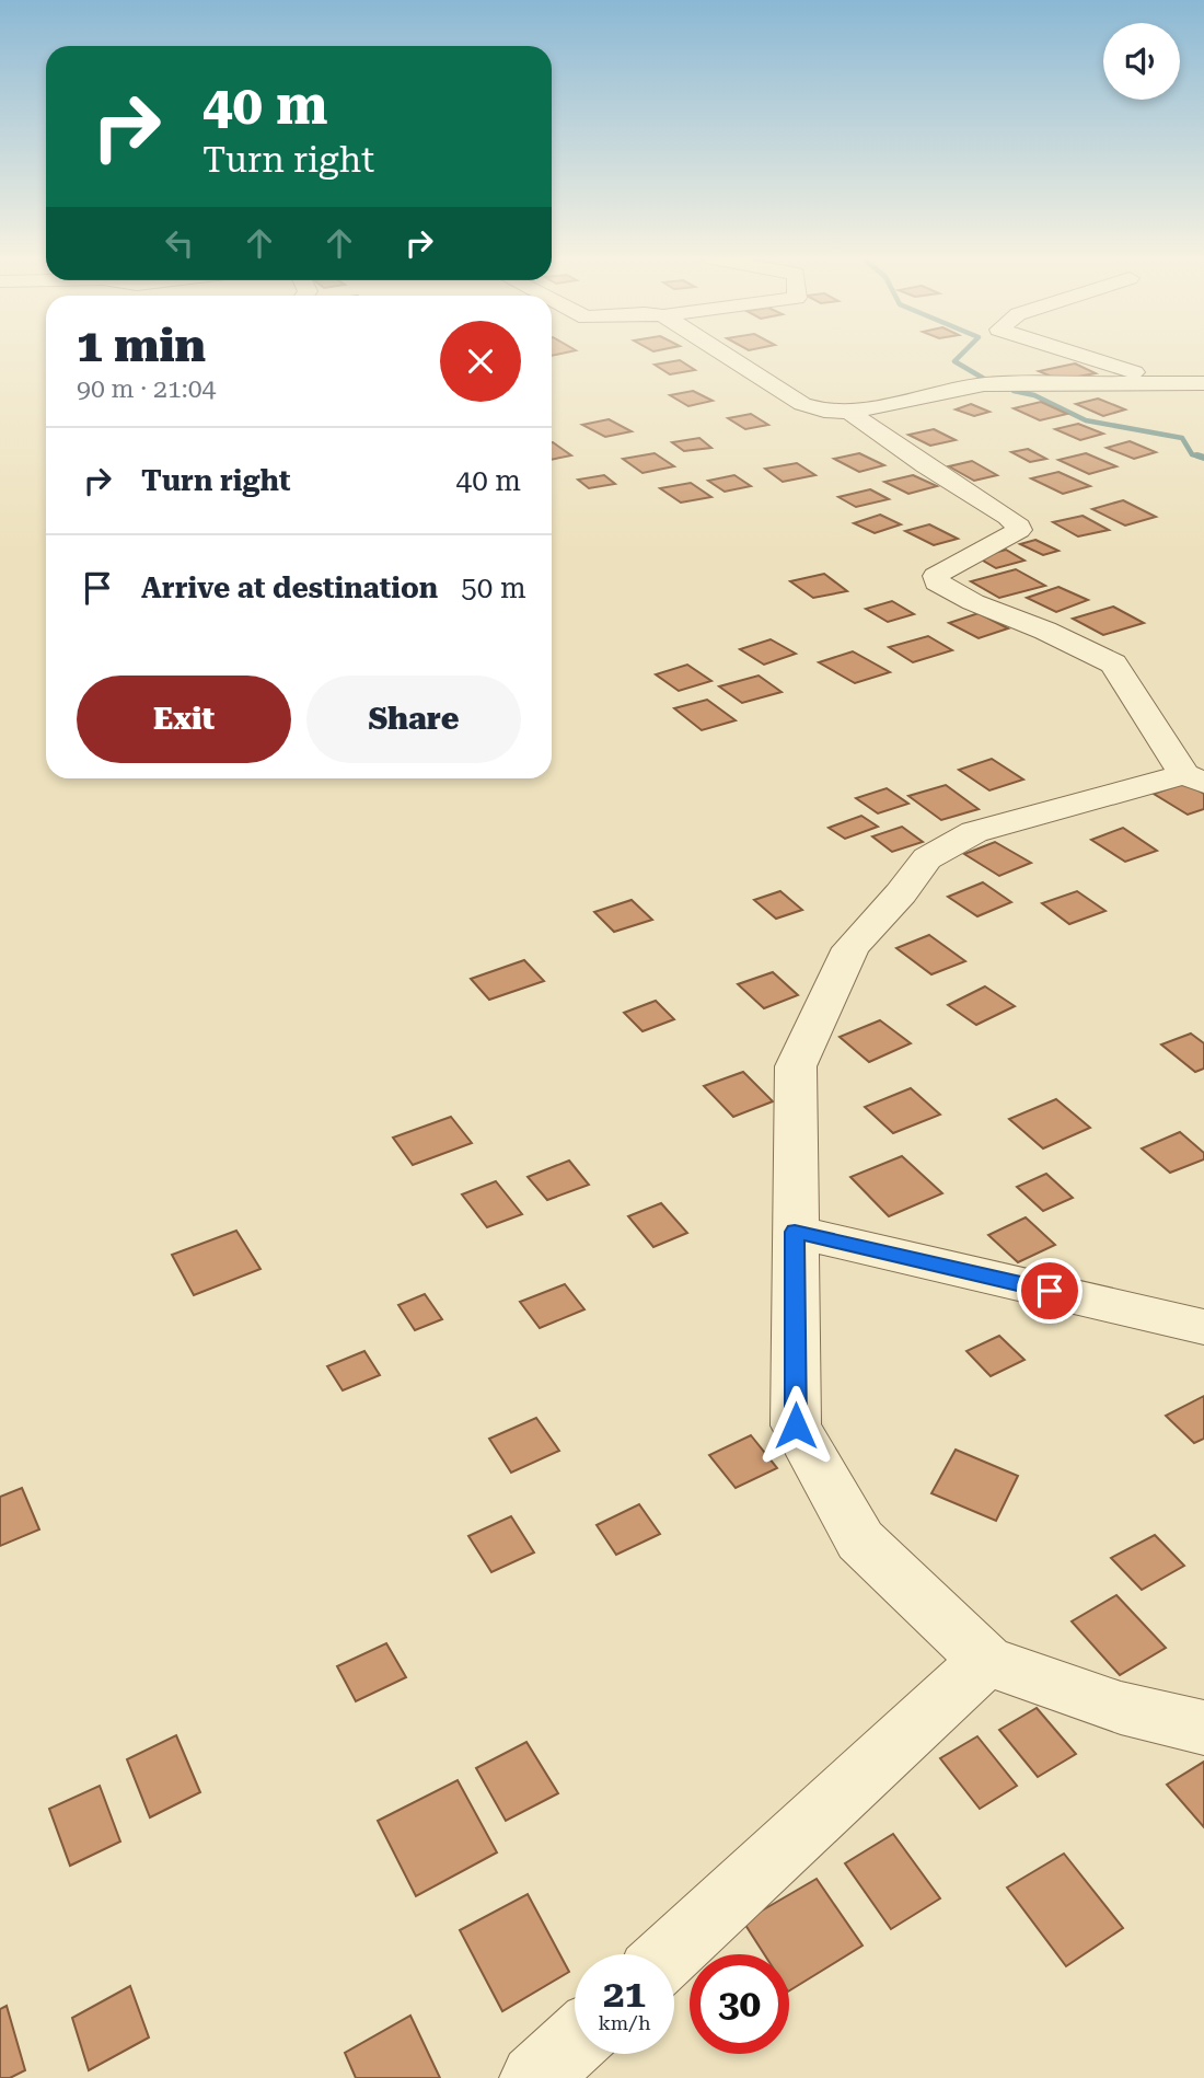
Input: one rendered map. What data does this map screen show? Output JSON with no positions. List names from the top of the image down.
{
  "page": {
    "turn": ["40 m", "Turn right"],
    "heading": ["1 min", "90 m · 21:04"],
    "list": [
      {
        "name": "Turn right",
        "value": "40 m"
      },
      {
        "name": "Arrive at destination",
        "value": "50 m"
      }
    ],
    "buttons": ["Exit", "Share"],
    "speed": "21 km/h",
    "limit": "30"
  }
}
